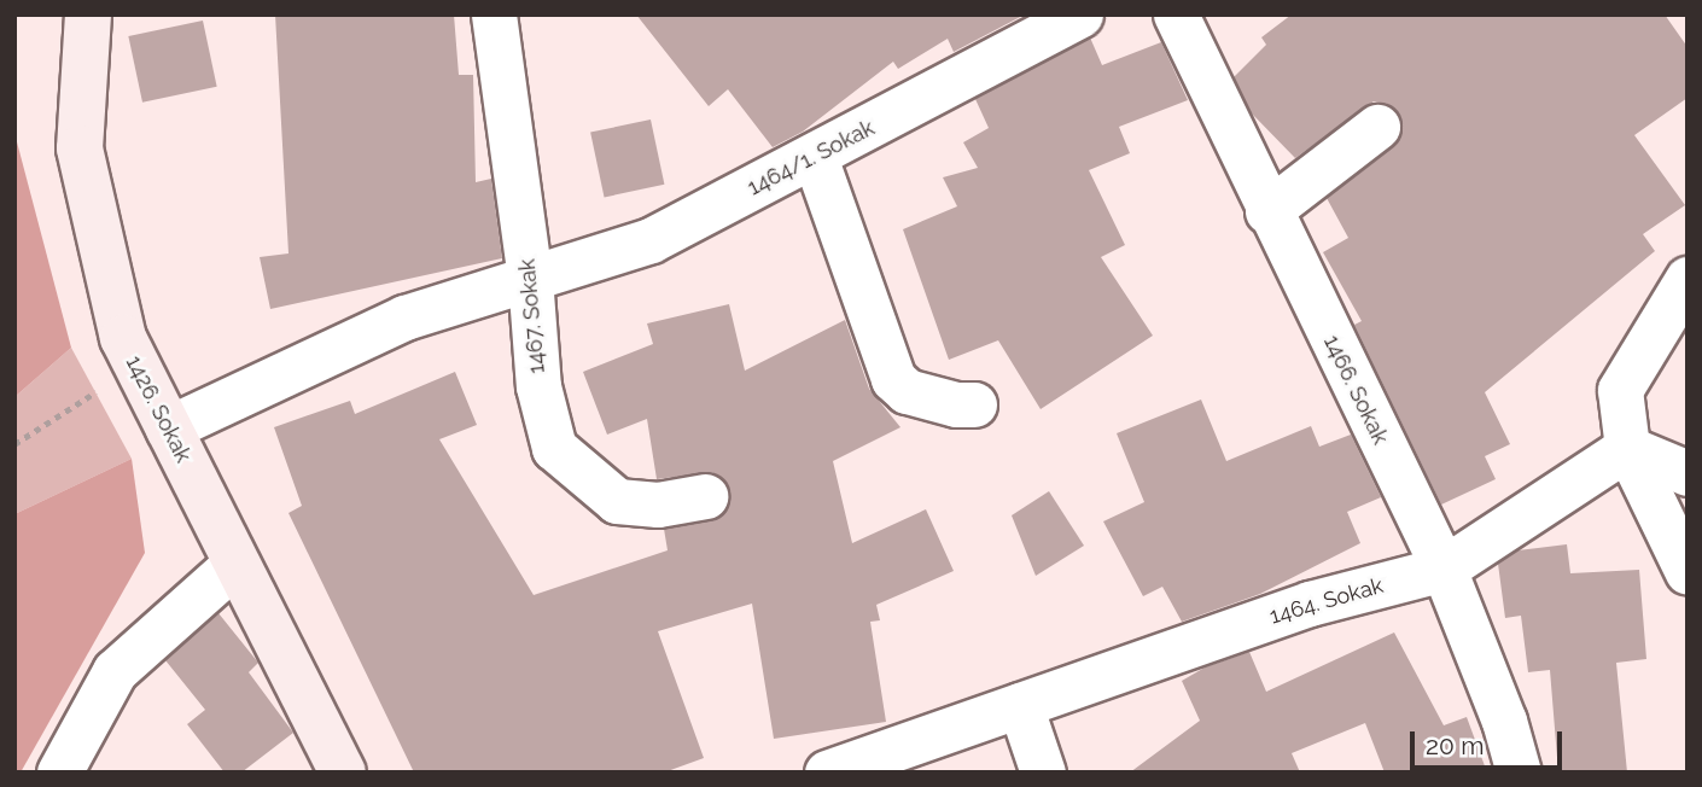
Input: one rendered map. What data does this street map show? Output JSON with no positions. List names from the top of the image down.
{
  "streets": {
    "main road": ["1426. Sokak"],
    "street": [
      "1464/1. Sokak",
      "1467. Sokak",
      "1466. Sokak",
      "1464. Sokak"
    ]
  },
  "crossings": [
    ["1464/1. Sokak", "1467. Sokak"],
    ["1464/1. Sokak", "1426. Sokak"],
    ["1466. Sokak", "1464. Sokak"]
  ],
  "scale_bar": "20 m"
}
